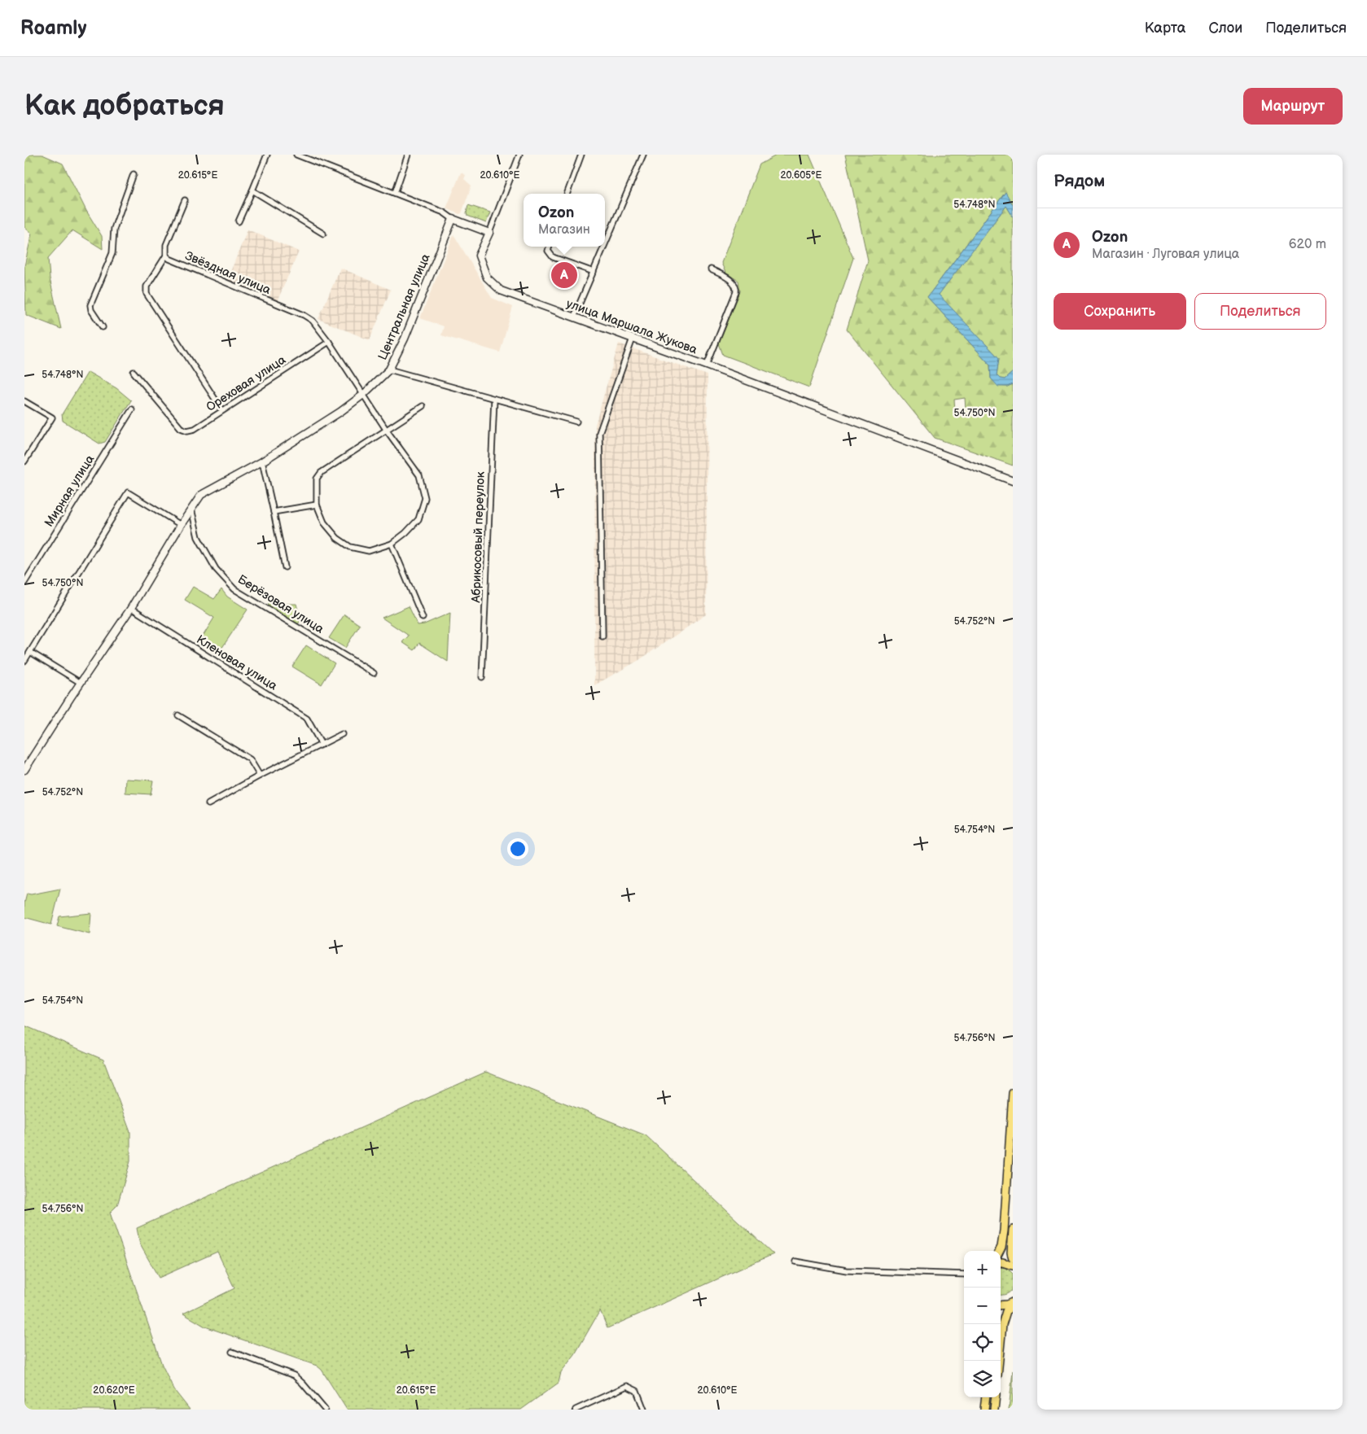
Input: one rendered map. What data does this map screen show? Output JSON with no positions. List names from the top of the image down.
{
  "streets": {
    "street": [
      "Звёздная улица",
      "Центральная улица",
      "улица Маршала Жукова",
      "Ореховая улица",
      "Мирная улица",
      "Абрикосовый переулок",
      "Берёзовая улица",
      "Кленовая улица"
    ]
  },
  "crossings": [
    ["Звёздная улица", "Ореховая улица"],
    ["Центральная улица", "Берёзовая улица"],
    ["Центральная улица", "Кленовая улица"]
  ],
  "page": {
    "header": "Roamly",
    "nav": ["Карта", "Слои", "Поделиться"],
    "buttons": [
      "Маршрут",
      ["Сохранить", "Поделиться"]
    ],
    "title": "Как добраться",
    "heading": "Рядом",
    "popup": ["Ozon", "Магазин"],
    "list": [
      {
        "mark": "A",
        "name": "Ozon",
        "note": "Магазин · Луговая улица",
        "value": "620 m"
      }
    ],
    "pins": "A",
    "map_buttons": ["+", "−"]
  },
  "coordinates": [
    "20.605°E",
    "20.615°E",
    "20.610°E",
    "54.748°N",
    "54.750°N",
    "54.752°N",
    "54.754°N",
    "54.756°N",
    "20.620°E"
  ]
}
